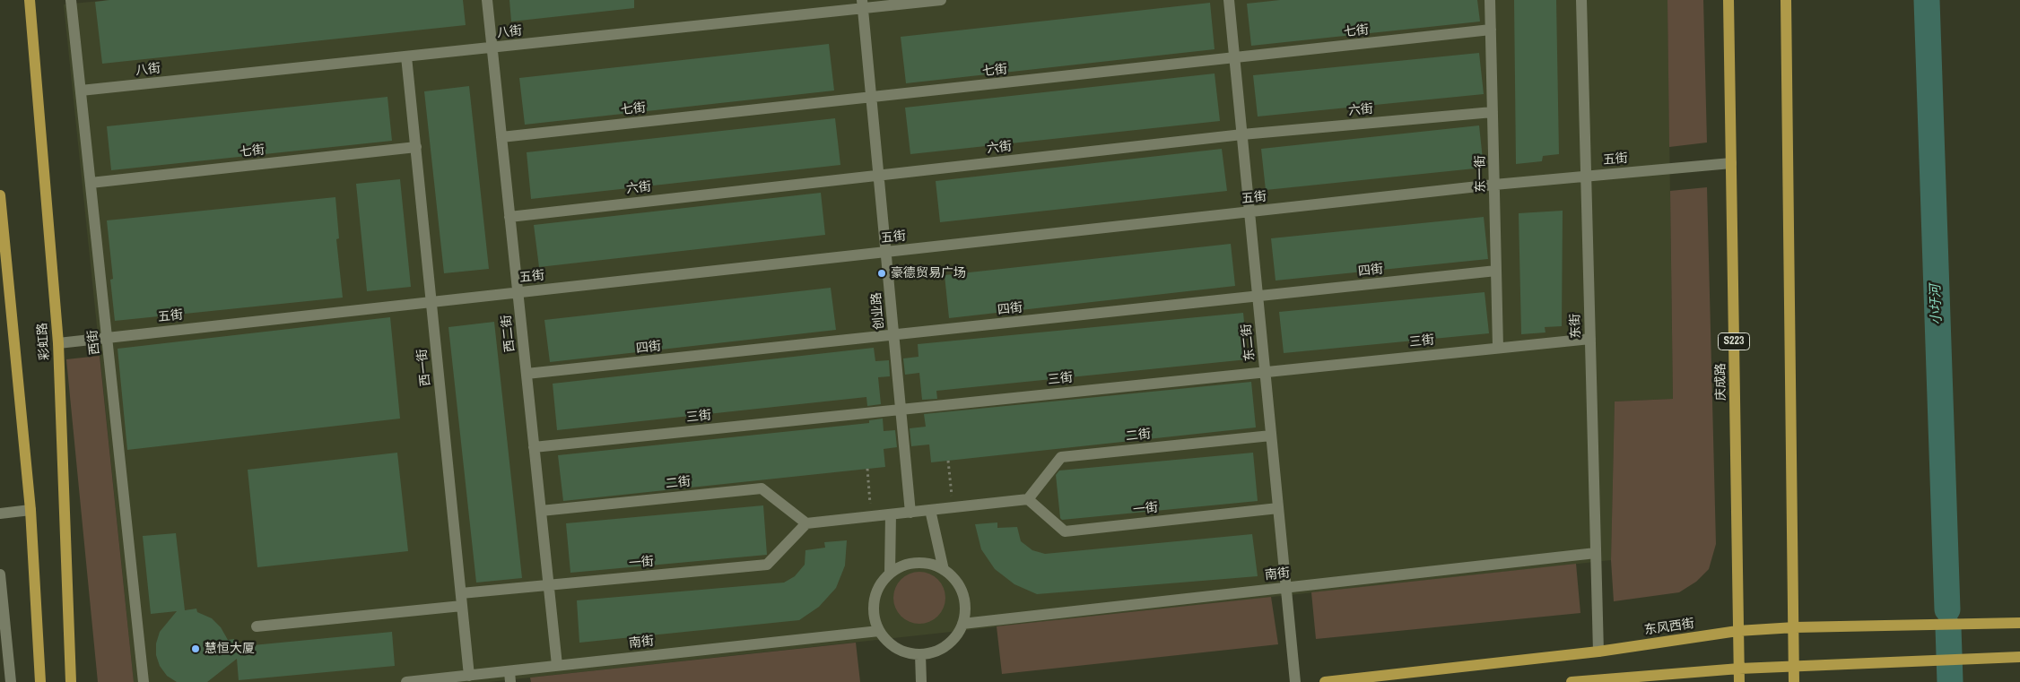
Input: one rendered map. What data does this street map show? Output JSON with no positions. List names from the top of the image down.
{
  "streets": {
    "main road": [
      "彩虹路",
      "S223",
      "庆成路",
      "东风西街"
    ],
    "street": [
      "七街",
      "八街",
      "六街",
      "五街",
      "东一街",
      "四街",
      "创业路",
      "东街",
      "西二街",
      "三街",
      "西街",
      "东二街",
      "西一街",
      "二街",
      "一街",
      "南街"
    ]
  },
  "crossings": [
    ["七街", "东一街"],
    ["七街", "创业路"],
    ["七街", "西二街"],
    ["七街", "西街"],
    ["七街", "东二街"],
    ["七街", "西一街"],
    ["八街", "创业路"],
    ["八街", "西二街"],
    ["八街", "西街"],
    ["八街", "西一街"],
    ["六街", "东一街"],
    ["六街", "创业路"],
    ["六街", "西二街"],
    ["六街", "东二街"],
    ["五街", "东一街"],
    ["五街", "创业路"],
    ["五街", "东街"],
    ["五街", "西二街"],
    ["五街", "彩虹路"],
    ["五街", "西街"],
    ["五街", "东二街"],
    ["五街", "西一街"],
    ["五街", "庆成路"],
    ["东一街", "四街"],
    ["东一街", "三街"],
    ["四街", "创业路"],
    ["四街", "西二街"],
    ["四街", "东二街"],
    ["创业路", "三街"],
    ["东街", "三街"],
    ["东街", "南街"],
    ["东街", "东风西街"],
    ["西二街", "三街"],
    ["西二街", "二街"],
    ["西二街", "一街"],
    ["西二街", "南街"],
    ["三街", "东二街"],
    ["东二街", "二街"],
    ["东二街", "一街"],
    ["东二街", "南街"],
    ["西一街", "一街"],
    ["西一街", "南街"],
    ["庆成路", "东风西街"],
    ["二街", "一街"]
  ],
  "water": ["小圩河"],
  "places": ["豪德贸易广场", "慧恒大厦"]
}
